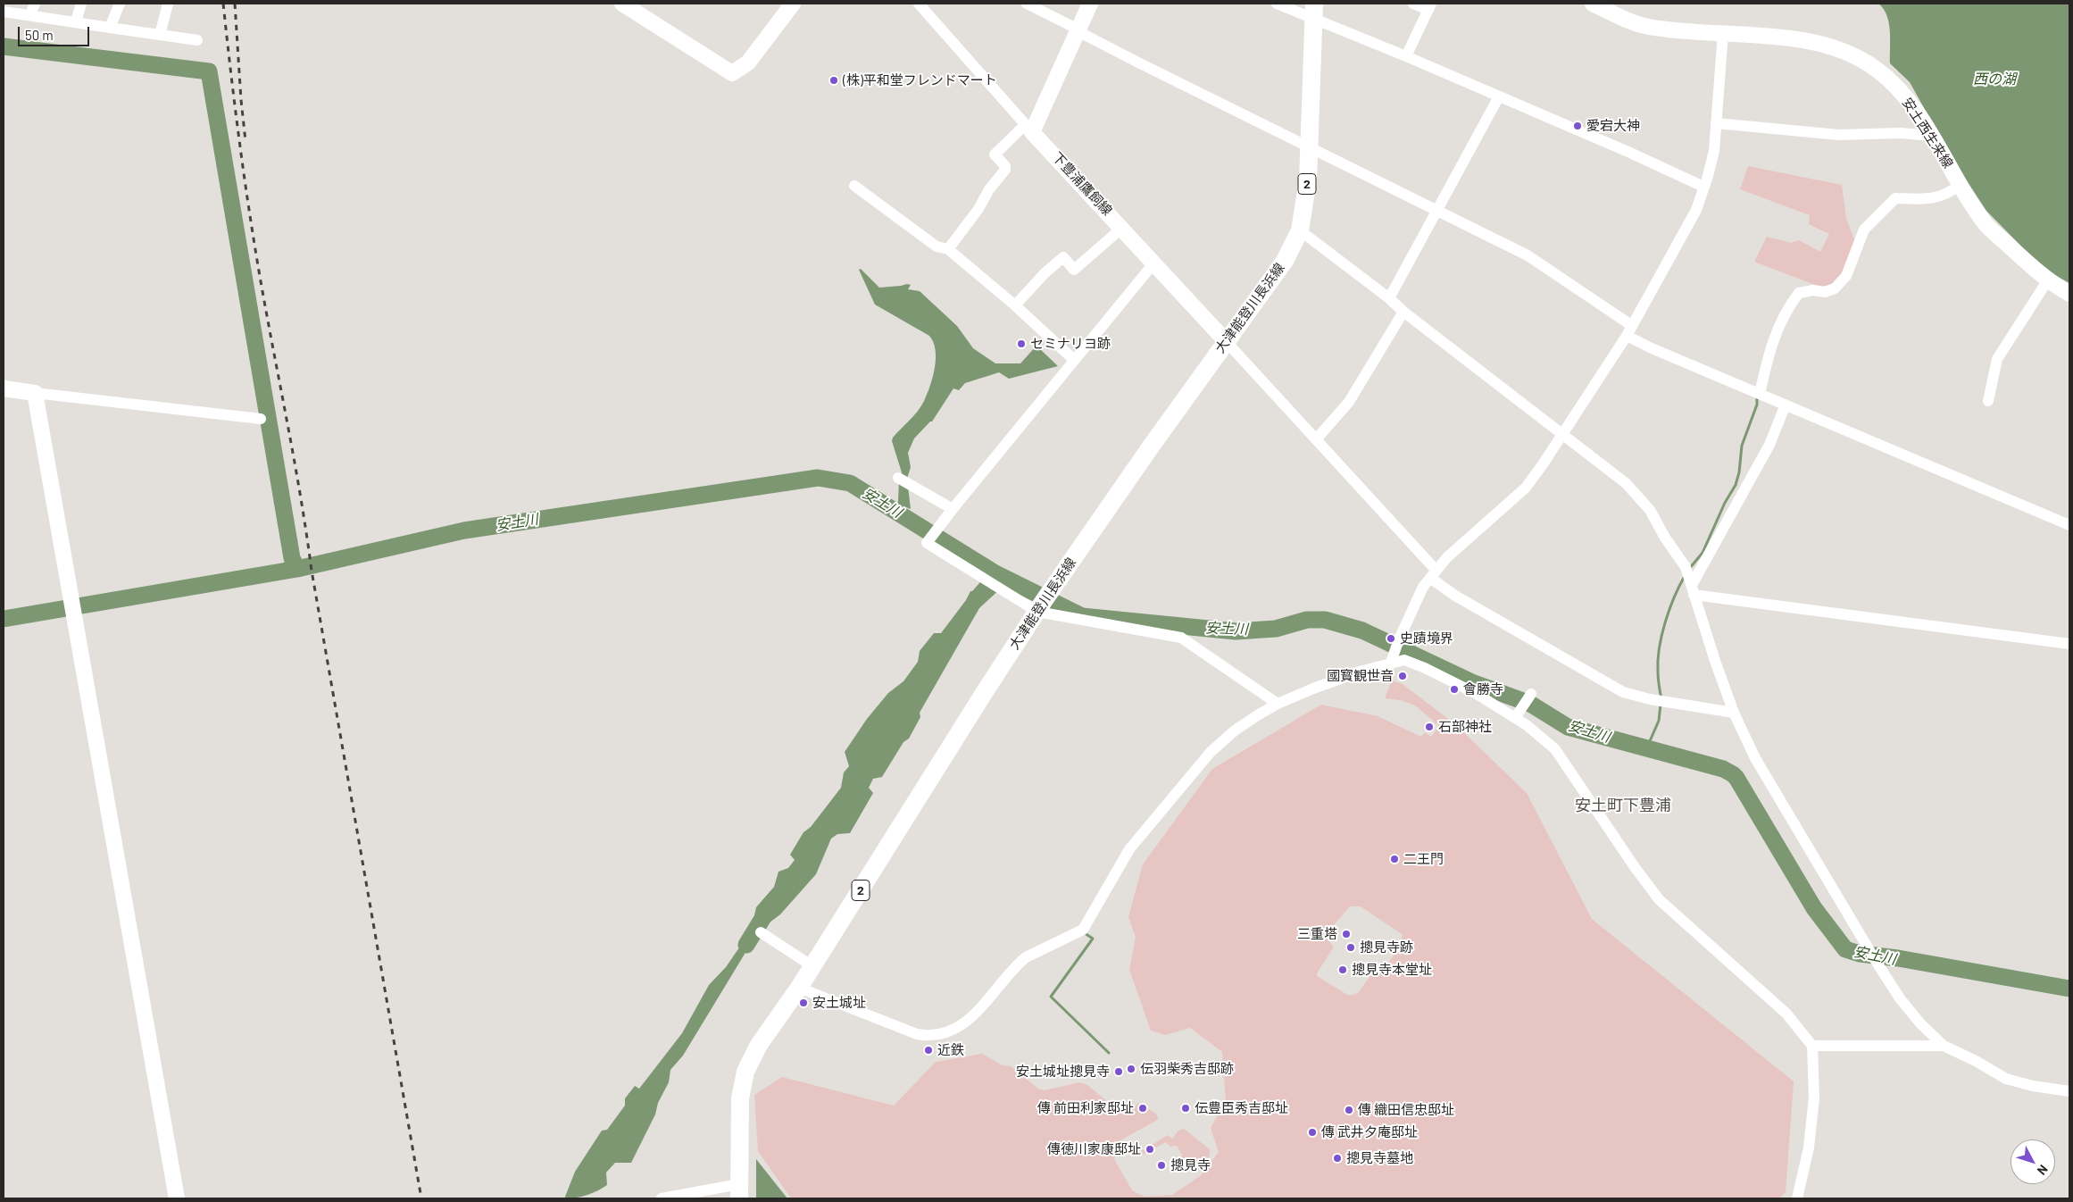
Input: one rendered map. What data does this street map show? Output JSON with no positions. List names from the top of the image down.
{
  "streets": {
    "main road": [
      "安土西生来線",
      "下豊浦鷹飼線",
      "2",
      "大津能登川長浜線"
    ]
  },
  "crossings": [
    ["下豊浦鷹飼線", "大津能登川長浜線"]
  ],
  "districts": ["安土町下豊浦"],
  "water": ["西の湖", "安土川"],
  "places": [
    "(株)平和堂フレンドマート",
    "愛宕大神",
    "セミナリヨ跡",
    "史蹟境界",
    "國寳観世音",
    "會勝寺",
    "石部神社",
    "二王門",
    "三重塔",
    "摠見寺跡",
    "摠見寺本堂址",
    "安土城址",
    "近鉄",
    "伝羽柴秀吉邸跡",
    "安土城址摠見寺",
    "傳 前田利家邸址",
    "伝豊臣秀吉邸址",
    "傳 織田信忠邸址",
    "傳 武井夕庵邸址",
    "傳徳川家康邸址",
    "摠見寺墓地",
    "摠見寺"
  ],
  "scale_bar": "50 m",
  "north": "bottom right"
}
